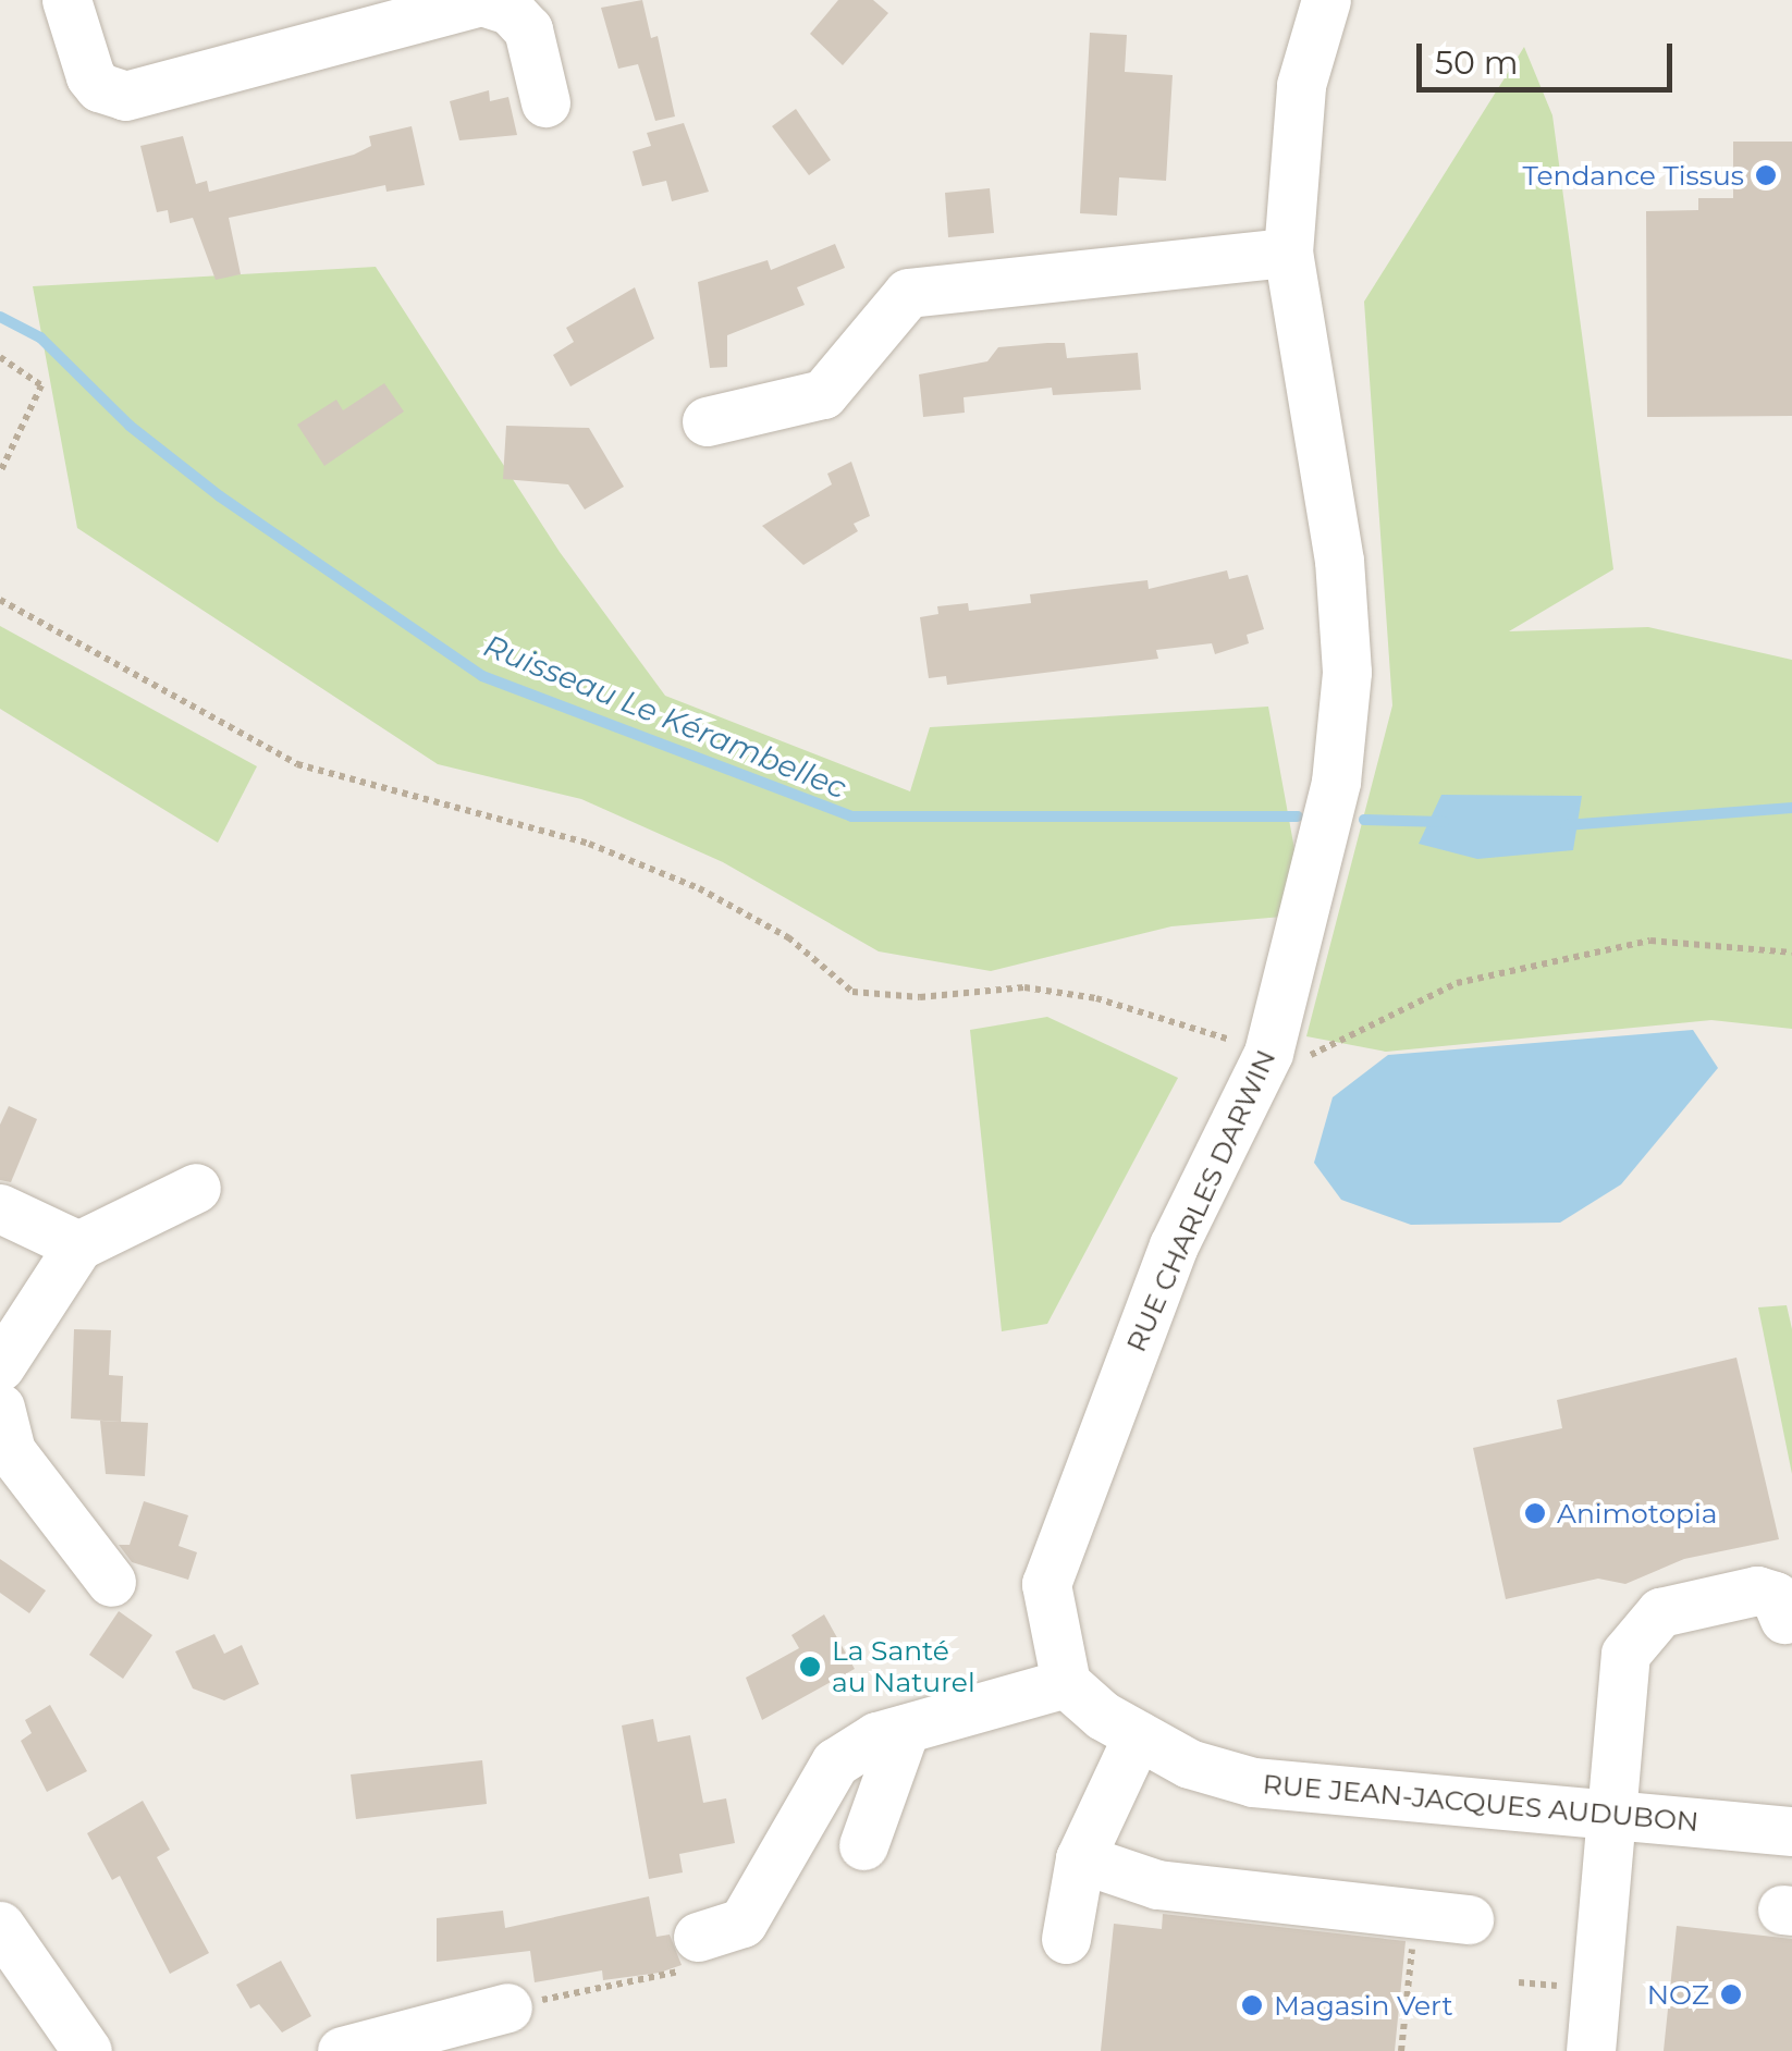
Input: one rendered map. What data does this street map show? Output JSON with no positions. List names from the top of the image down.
{
  "streets": {
    "street": ["RUE CHARLES DARWIN", "RUE JEAN-JACQUES AUDUBON"]
  },
  "crossings": [
    ["RUE CHARLES DARWIN", "RUE JEAN-JACQUES AUDUBON"]
  ],
  "water": ["Ruisseau Le Kérambellec"],
  "places": [
    "Tendance Tissus",
    "Animotopia",
    "La Santé au Naturel",
    "NOZ",
    "Magasin Vert"
  ],
  "scale_bar": "50 m"
}
